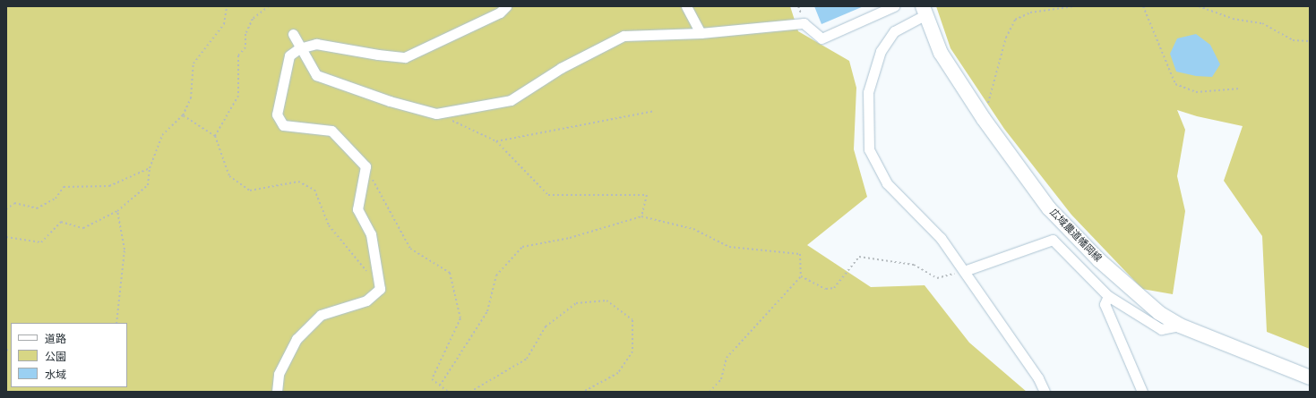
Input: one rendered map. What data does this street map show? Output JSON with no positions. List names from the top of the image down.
{
  "streets": {
    "street": ["広域農道幡岡線"]
  },
  "legend": ["道路", "公園", "水域"]
}
